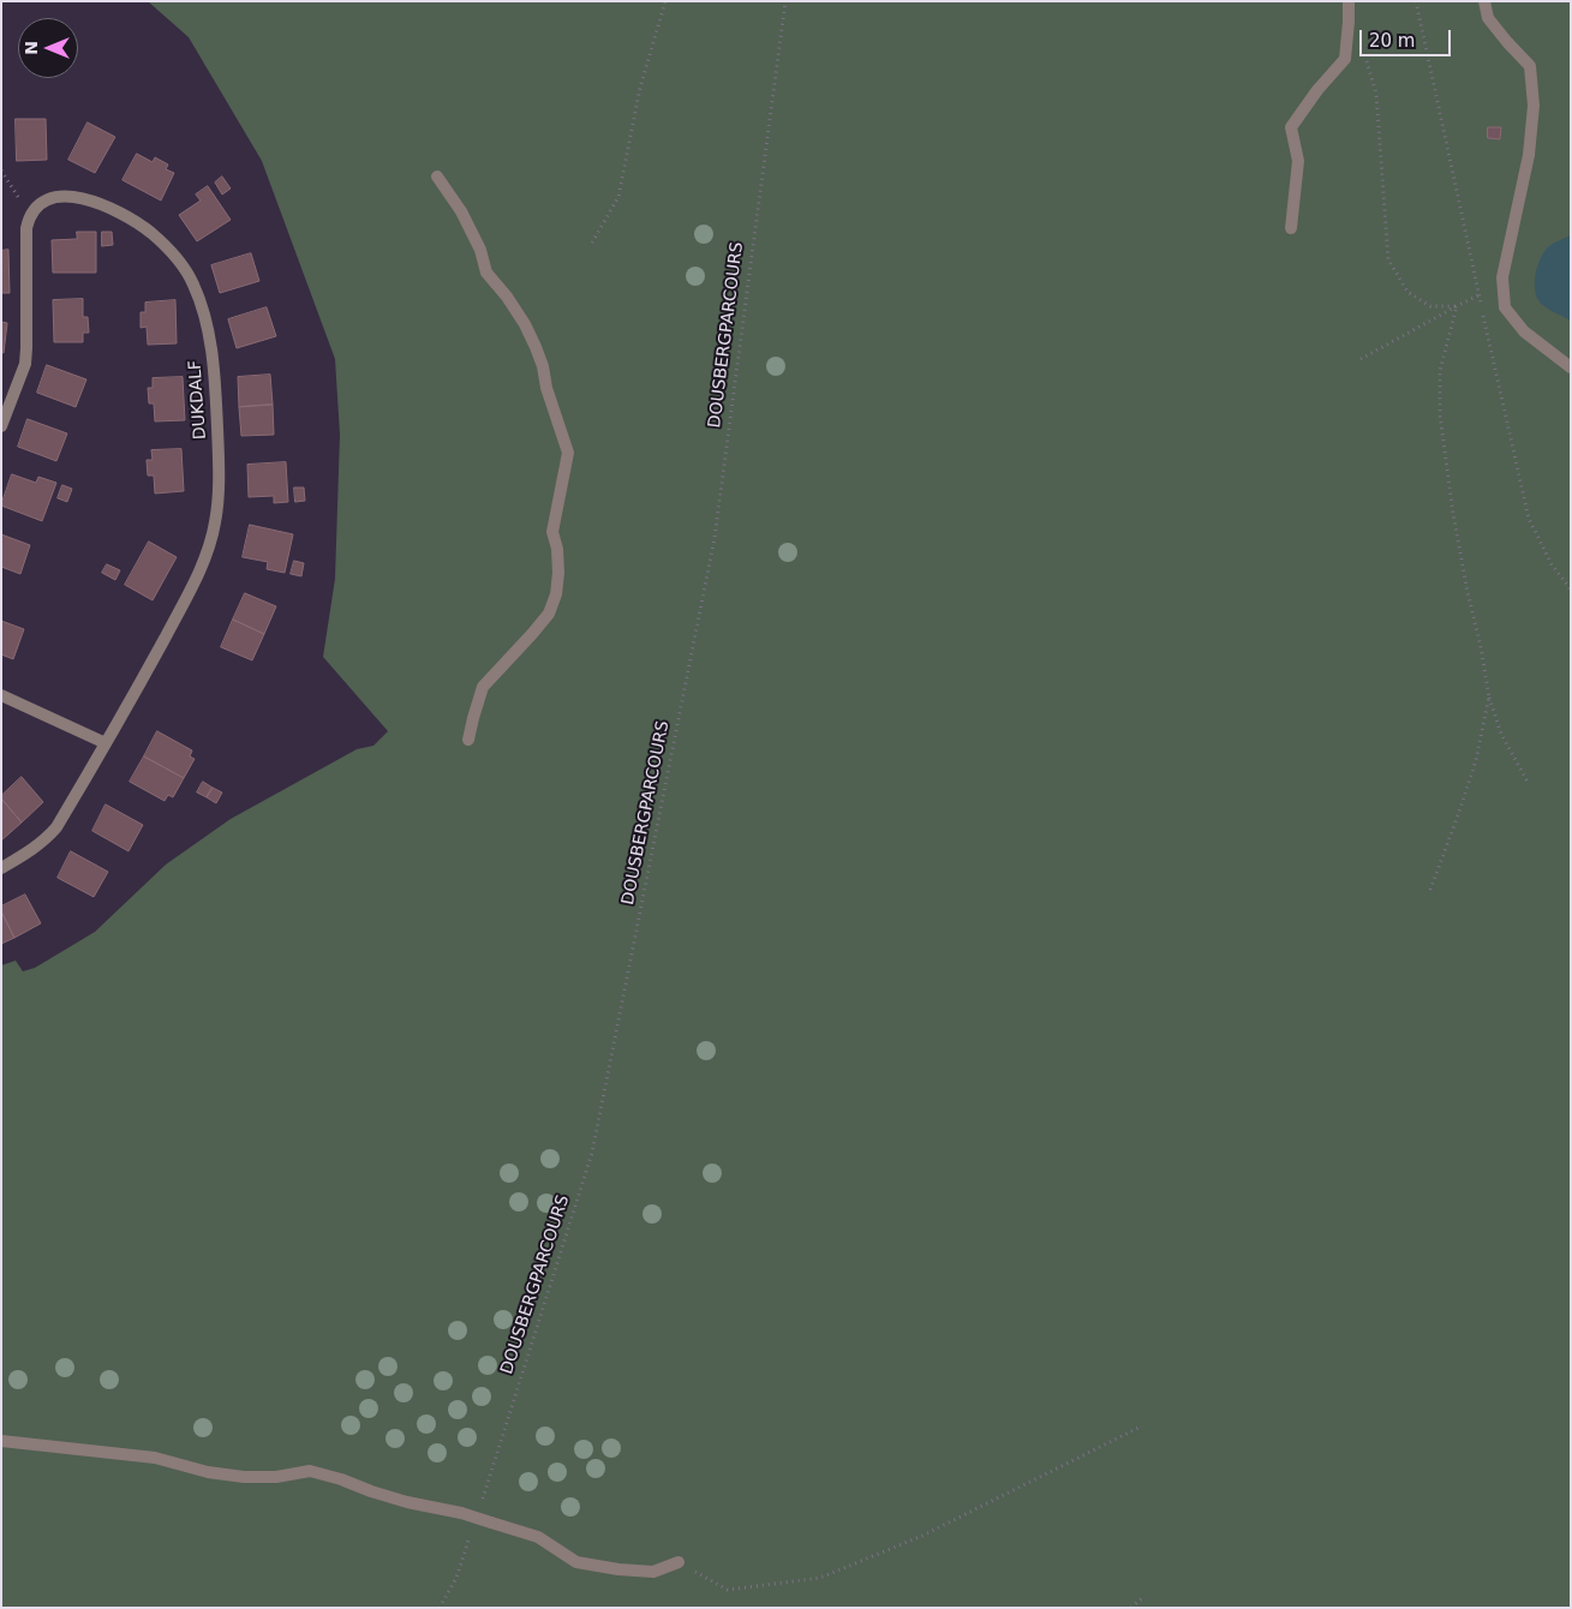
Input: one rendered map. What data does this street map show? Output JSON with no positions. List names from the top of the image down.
{
  "streets": {
    "lane": ["DUKDALF"],
    "path": ["DOUSBERGPARCOURS"]
  },
  "scale_bar": "20 m",
  "north": "left"
}
